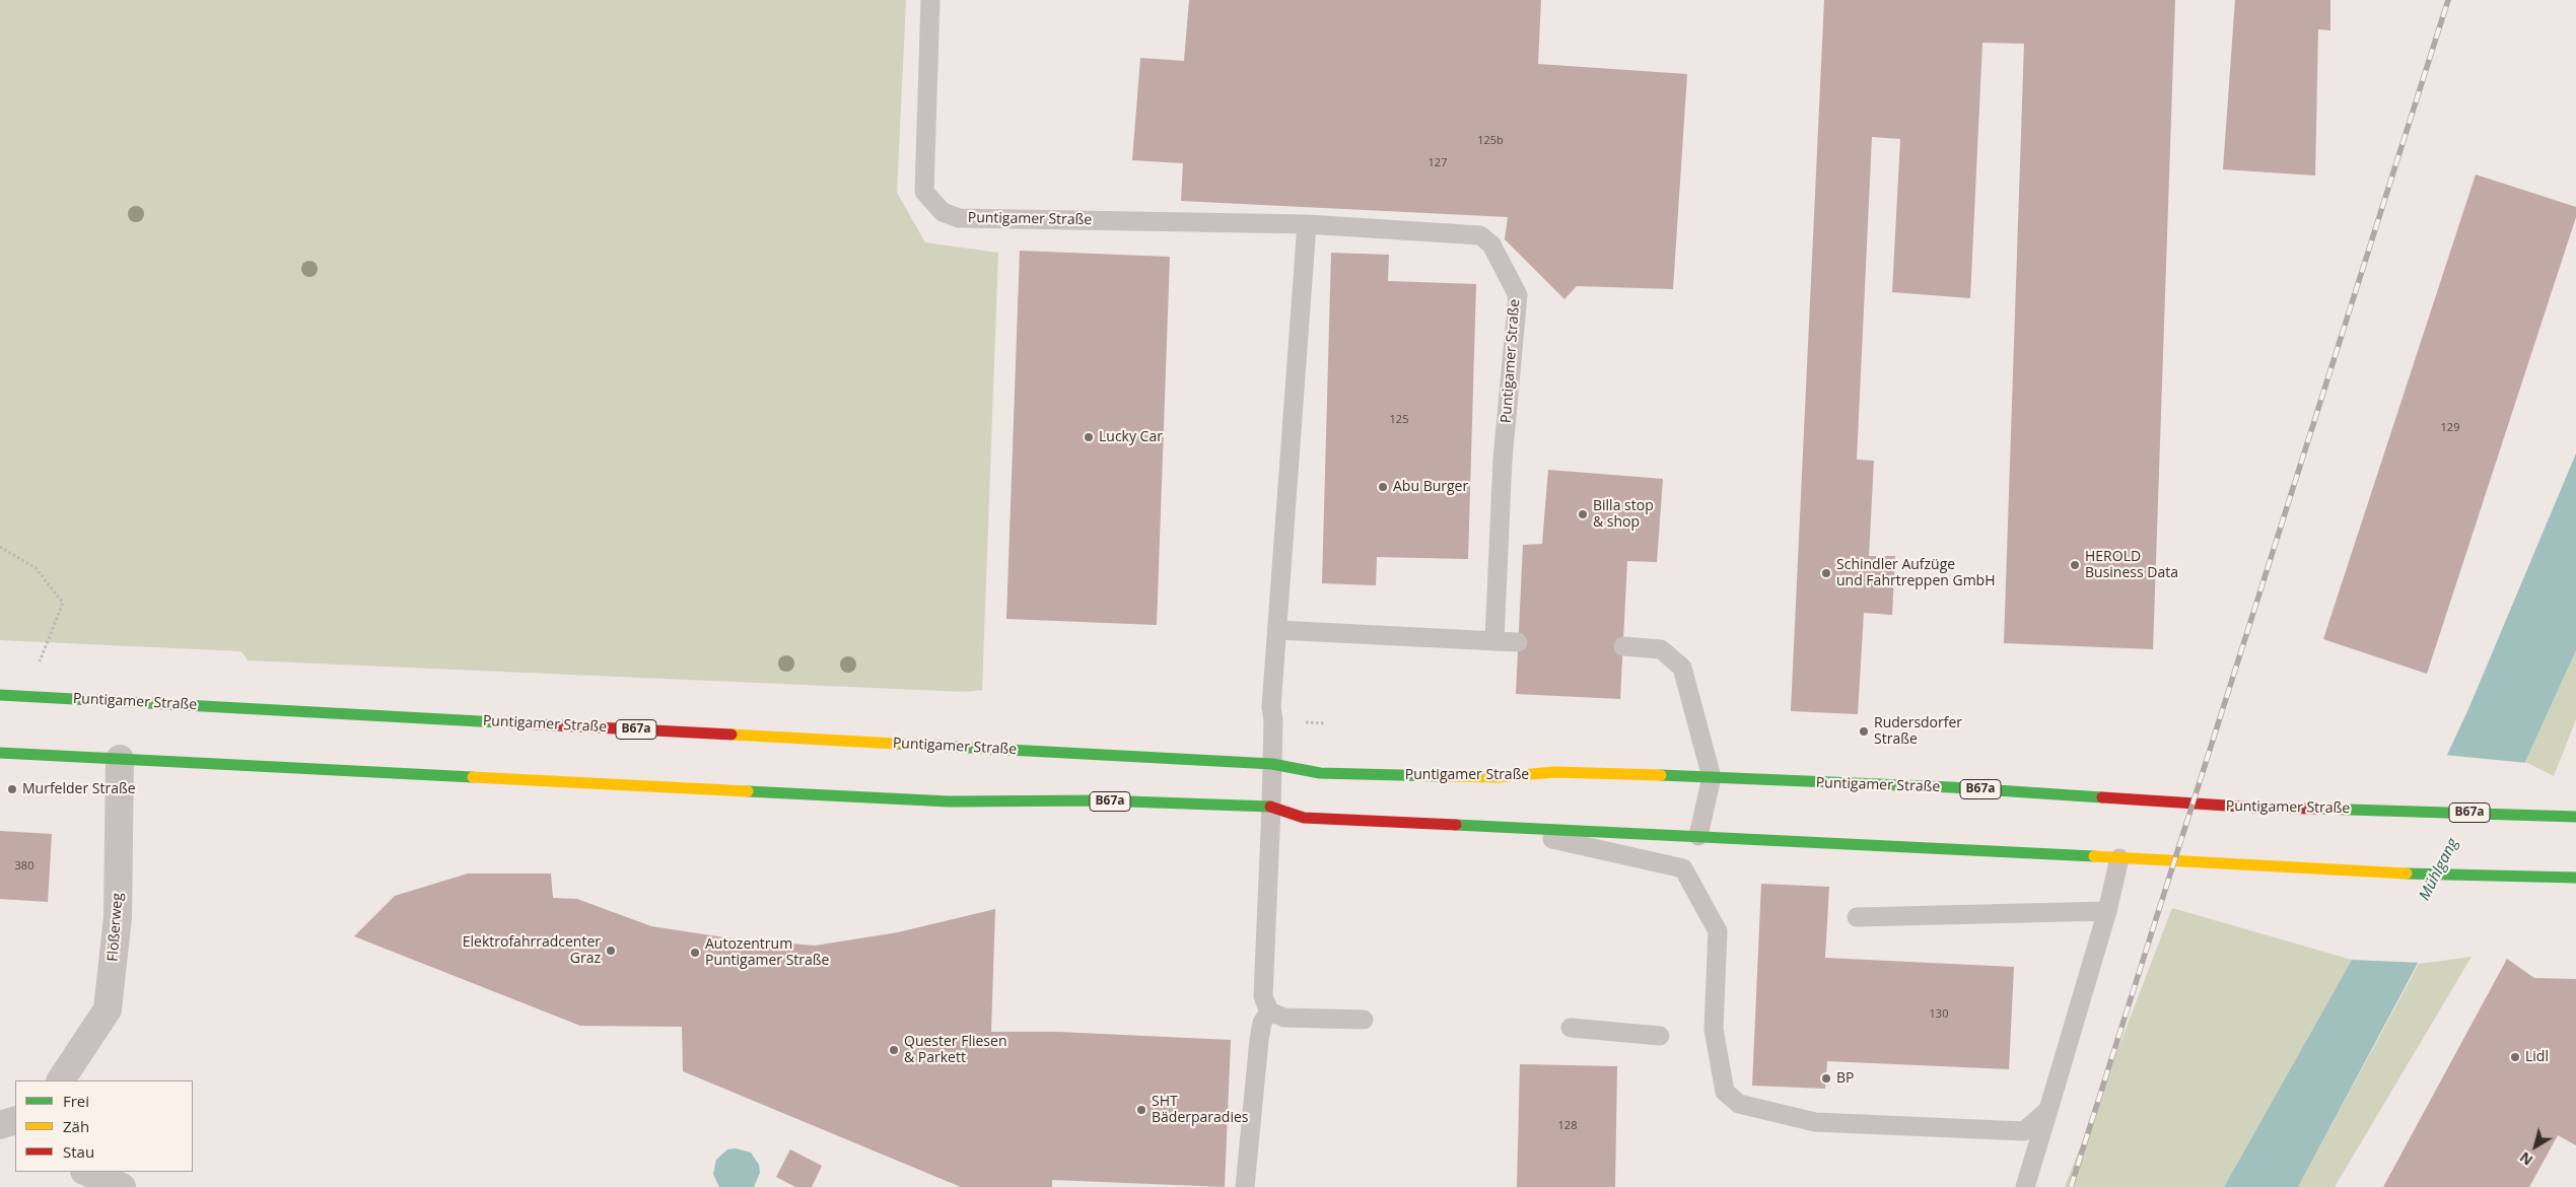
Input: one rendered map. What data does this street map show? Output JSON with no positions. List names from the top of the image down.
{
  "streets": {
    "main road": ["Puntigamer Straße", "B67a"],
    "street": ["Flößerweg"]
  },
  "crossings": [
    ["B67a", "Flößerweg"]
  ],
  "water": ["Mühlgang"],
  "places": [
    "Lucky Car",
    "Abu Burger",
    "Billa stop & shop",
    "HEROLD Business Data",
    "Schindler Aufzüge und Fahrtreppen GmbH",
    "Rudersdorfer Straße",
    "Murfelder Straße",
    "Elektrofahrradcenter Graz",
    "Autozentrum Puntigamer Straße",
    "Quester Fliesen & Parkett",
    "Lidl",
    "BP",
    "SHT Bäderparadies"
  ],
  "house_numbers": [
    "125b",
    "127",
    "125",
    "129",
    "380",
    "130",
    "128"
  ],
  "legend": ["Frei", "Zäh", "Stau"],
  "north": "bottom left"
}
